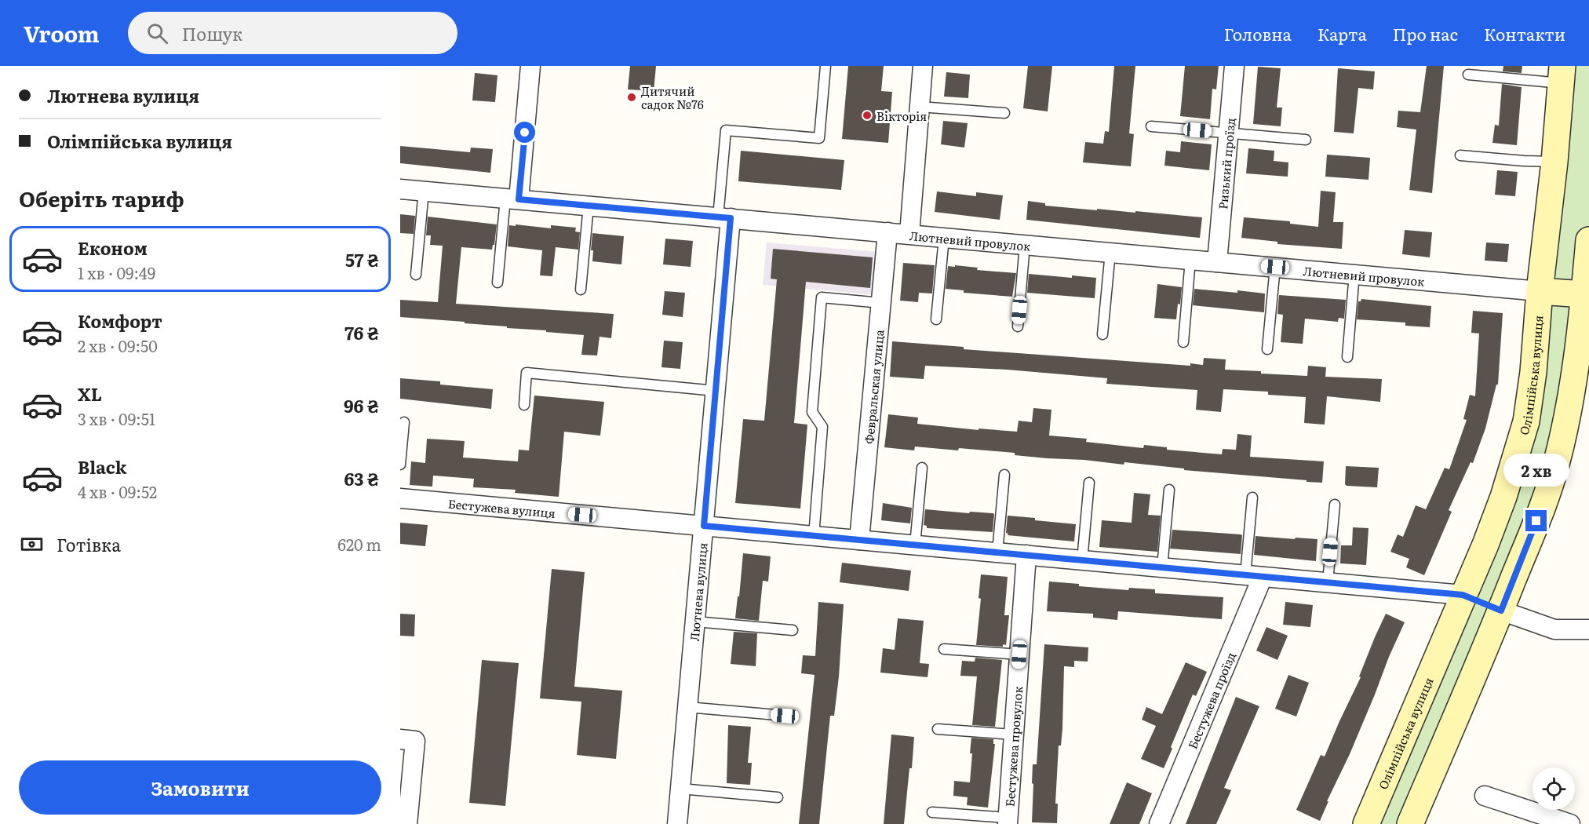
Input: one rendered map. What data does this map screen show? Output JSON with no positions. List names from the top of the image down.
{
  "streets": {
    "main road": ["Олімпійська вулиця", "Бестужева вулиця"],
    "street": [
      "Ризький проїзд",
      "Лютневий провулок",
      "Февральская улица",
      "Лютнева вулиця",
      "Бестужева проїзд",
      "Бестужева провулок"
    ]
  },
  "crossings": [
    ["Ризький проїзд", "Лютневий провулок"],
    ["Лютневий провулок", "Олімпійська вулиця"],
    ["Лютневий провулок", "Февральская улица"],
    ["Лютневий провулок", "Лютнева вулиця"],
    ["Олімпійська вулиця", "Бестужева вулиця"],
    ["Февральская улица", "Бестужева вулиця"],
    ["Бестужева вулиця", "Лютнева вулиця"],
    ["Бестужева вулиця", "Бестужева проїзд"],
    ["Бестужева вулиця", "Бестужева провулок"]
  ],
  "places": ["Дитячий садок №76", "Вікторія"],
  "page": {
    "header": "Vroom",
    "search": "Пошук",
    "nav": [
      "Головна",
      "Карта",
      "Про нас",
      "Контакти"
    ],
    "banner": ["Лютнева вулиця", "Олімпійська вулиця"],
    "heading": "Оберіть тариф",
    "list": [
      {
        "name": "Економ",
        "note": "1 хв · 09:49",
        "value": "57 ₴"
      },
      {
        "name": "Комфорт",
        "note": "2 хв · 09:50",
        "value": "76 ₴"
      },
      {
        "name": "XL",
        "note": "3 хв · 09:51",
        "value": "96 ₴"
      },
      {
        "name": "Black",
        "note": "4 хв · 09:52",
        "value": "63 ₴"
      }
    ],
    "bubble": "2 хв",
    "pay": ["Готівка", "620 m"],
    "buttons": "Замовити"
  }
}
